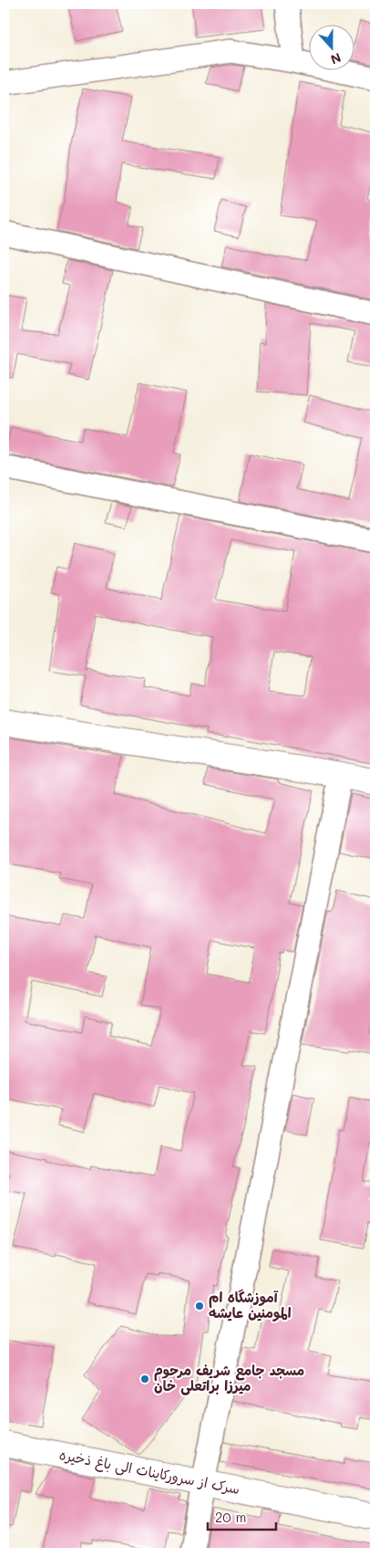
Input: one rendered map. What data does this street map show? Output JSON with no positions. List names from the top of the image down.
{
  "streets": {
    "street": ["سرک از سرورکاینات الی باغ ذخیره"]
  },
  "places": ["آموزشگاه ام المومنین عایشه", "مسجد جامع شریف مرحوم میرزا براتعلی خان"],
  "scale_bar": "20 m",
  "north": "bottom"
}
